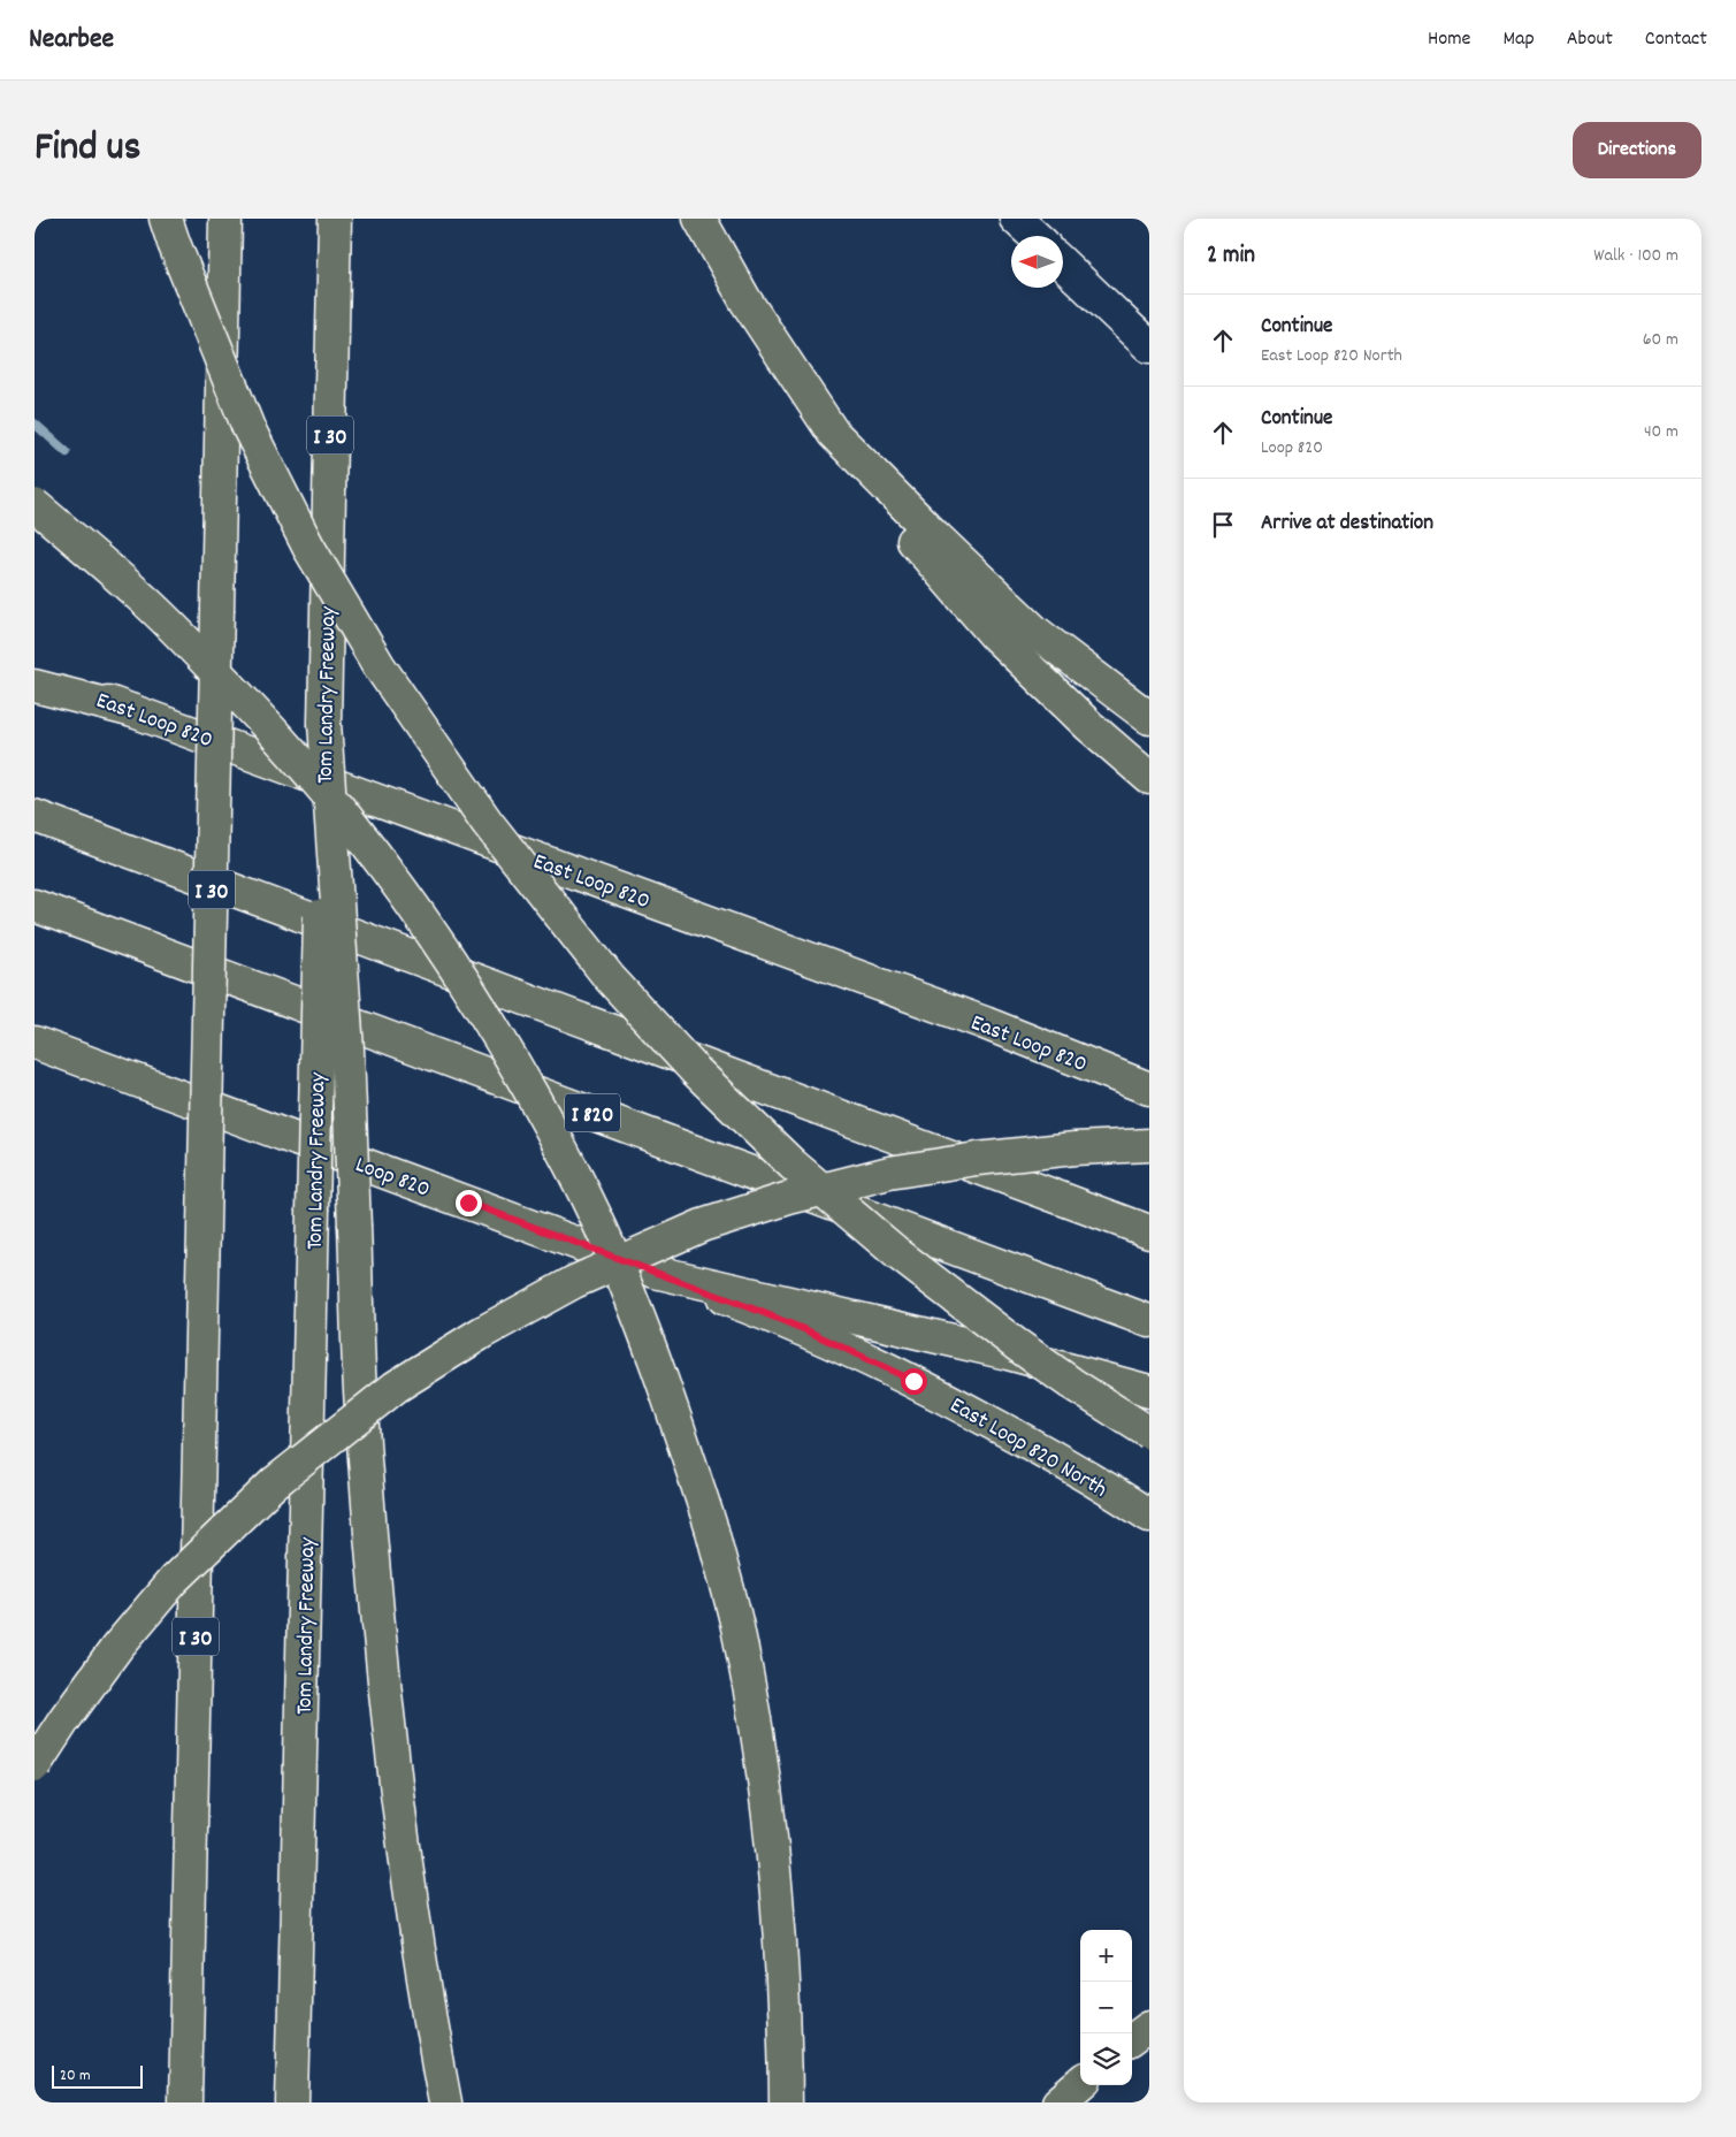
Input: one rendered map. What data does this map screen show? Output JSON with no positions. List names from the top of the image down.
{
  "streets": {
    "main road": [
      "I 30",
      "Tom Landry Freeway",
      "East Loop 820",
      "I 820",
      "Loop 820",
      "East Loop 820 North"
    ]
  },
  "crossings": [
    ["Loop 820", "East Loop 820 North"]
  ],
  "scale_bar": "20 m",
  "north": "left",
  "page": {
    "header": "Nearbee",
    "nav": [
      "Home",
      "Map",
      "About",
      "Contact"
    ],
    "title": "Find us",
    "buttons": "Directions",
    "heading": ["2 min", "Walk · 100 m"],
    "list": [
      ["Continue", "East Loop 820 North", "60 m"],
      ["Continue", "Loop 820", "40 m"],
      "Arrive at destination"
    ],
    "map_buttons": ["+", "−"],
    "scale": "20 m"
  }
}
